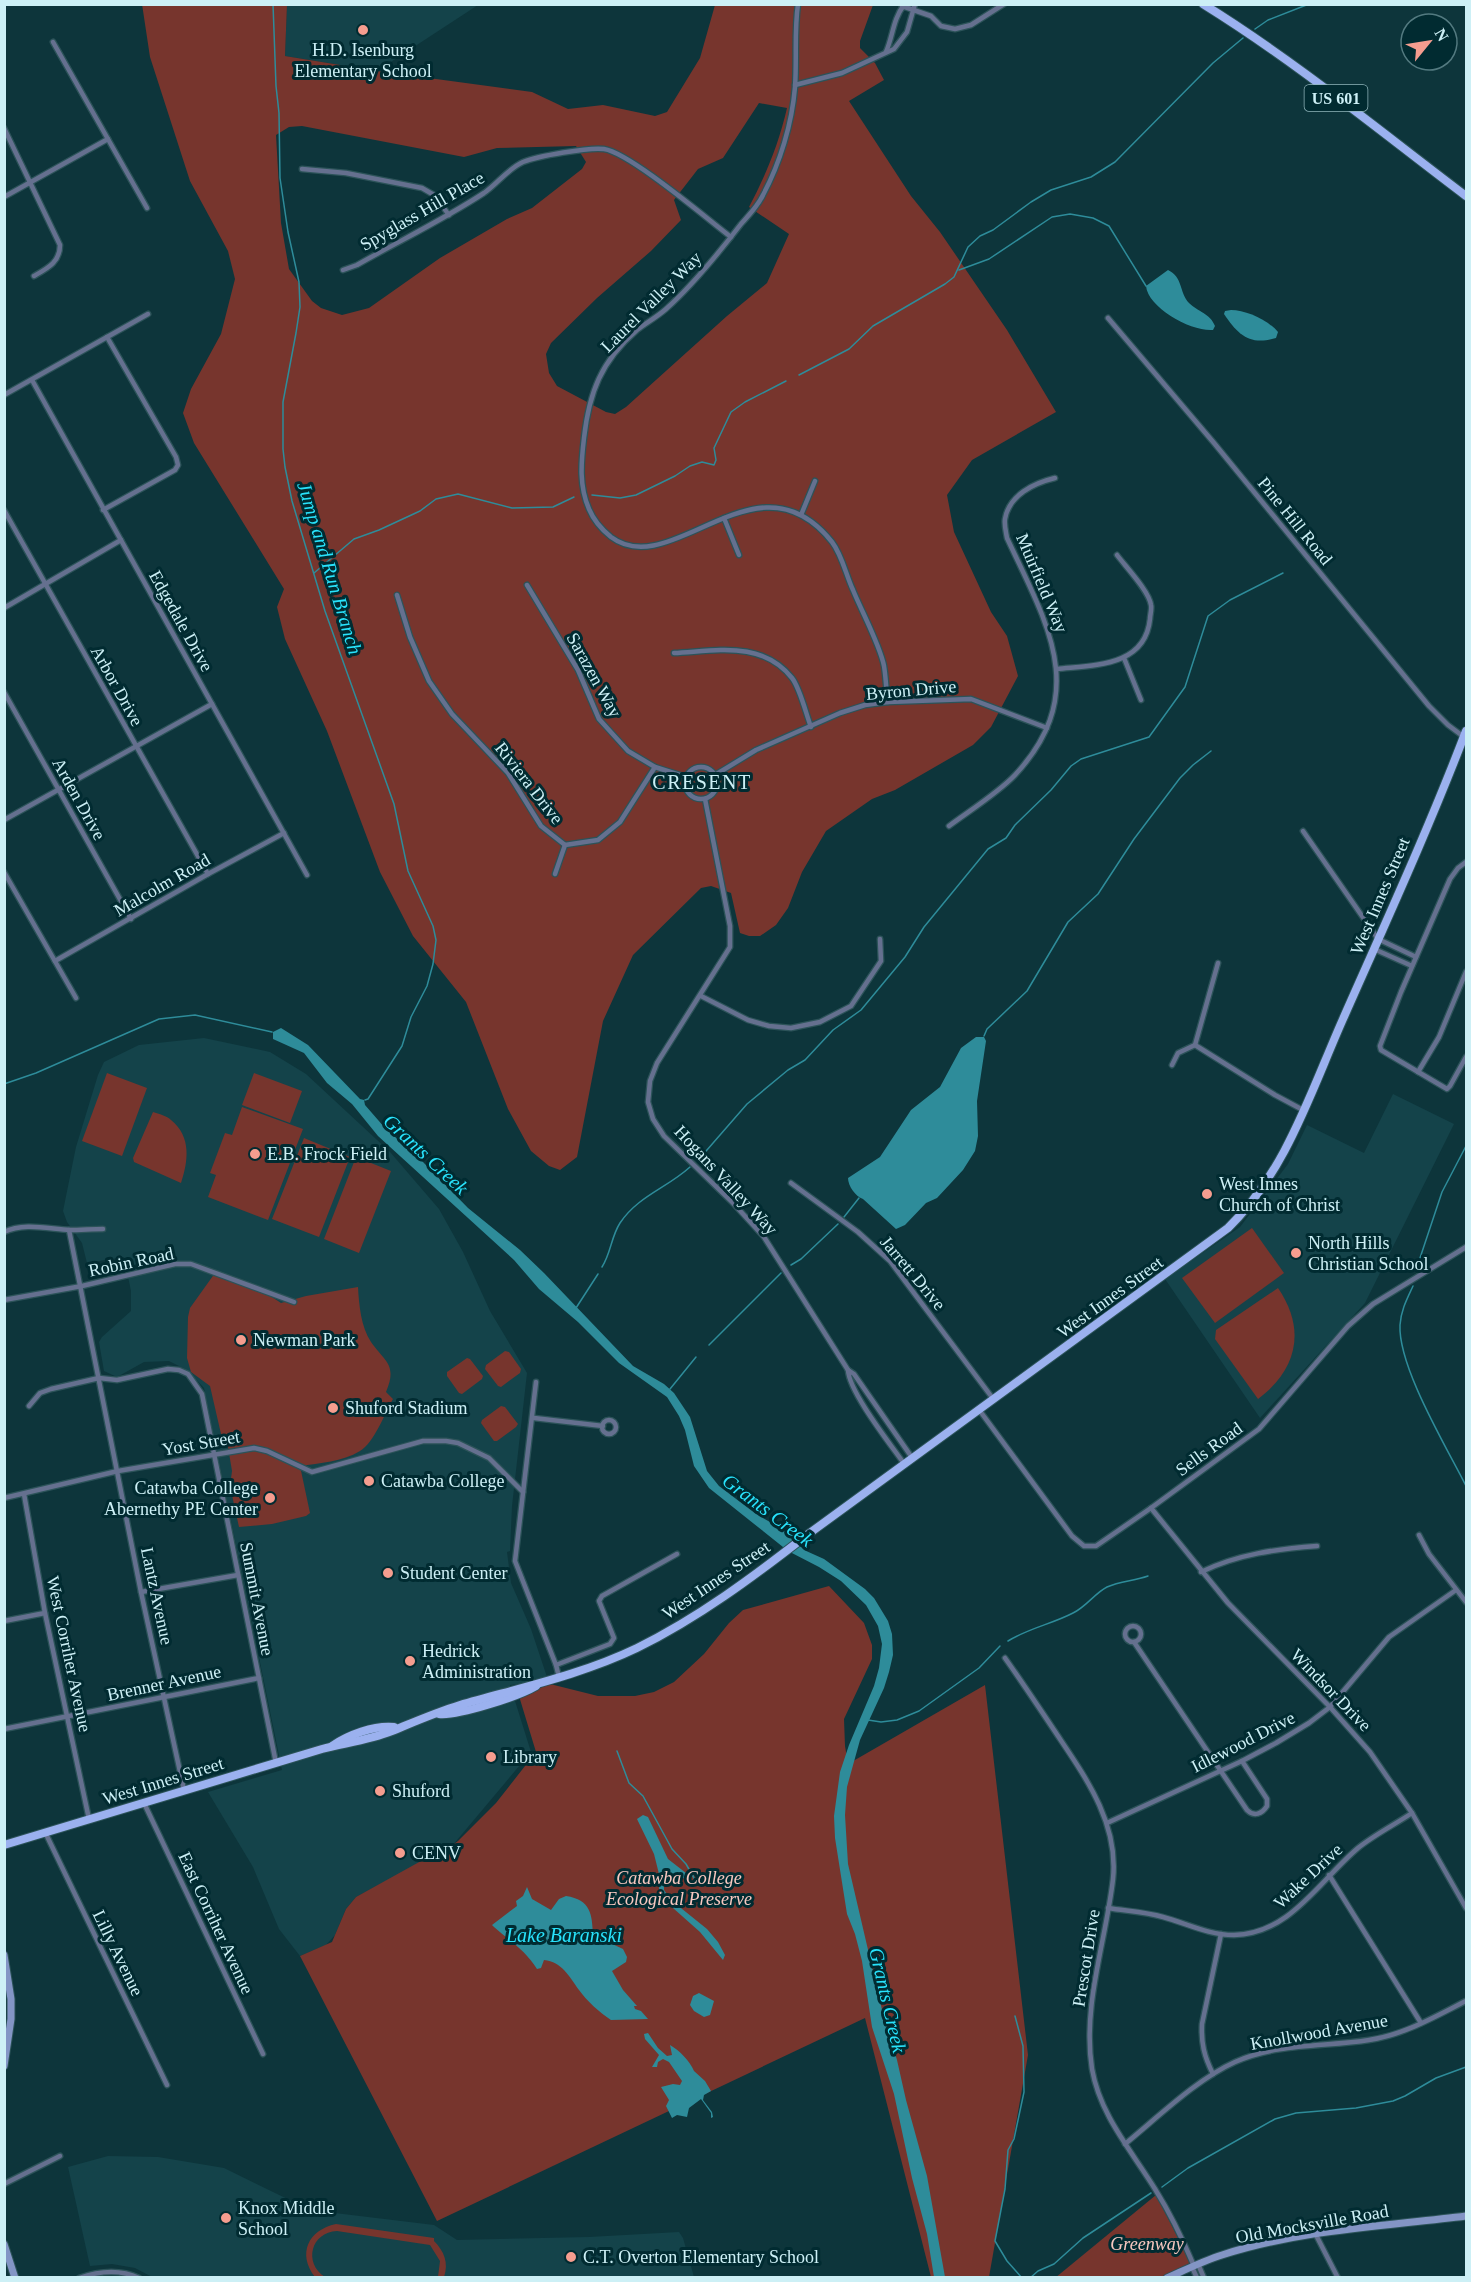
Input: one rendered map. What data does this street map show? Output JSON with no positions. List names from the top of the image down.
{
  "streets": {
    "main road": ["US 601", "West Innes Street"],
    "street": [
      "Spyglass Hill Place",
      "Laurel Valley Way",
      "Pine Hill Road",
      "Muirfield Way",
      "Edgedale Drive",
      "Sarazen Way",
      "Arbor Drive",
      "Byron Drive",
      "Riviera Drive",
      "Arden Drive",
      "Malcolm Road",
      "Hogans Valley Way",
      "Robin Road",
      "Jarrett Drive",
      "Yost Street",
      "Sells Road",
      "Lantz Avenue",
      "Summit Avenue",
      "West Corriher Avenue",
      "Brenner Avenue",
      "Windsor Drive",
      "Idlewood Drive",
      "Wake Drive",
      "East Corriher Avenue",
      "Lilly Avenue",
      "Prescot Drive",
      "Knollwood Avenue",
      "Old Mocksville Road"
    ]
  },
  "crossings": [
    ["Spyglass Hill Place", "Laurel Valley Way"],
    ["Laurel Valley Way", "Byron Drive"],
    ["Pine Hill Road", "West Innes Street"],
    ["Muirfield Way", "Byron Drive"],
    ["Edgedale Drive", "Malcolm Road"],
    ["Sarazen Way", "Byron Drive"],
    ["Sarazen Way", "Riviera Drive"],
    ["Sarazen Way", "Hogans Valley Way"],
    ["Arbor Drive", "Malcolm Road"],
    ["Byron Drive", "Hogans Valley Way"],
    ["Arden Drive", "Malcolm Road"],
    ["West Innes Street", "Hogans Valley Way"],
    ["West Innes Street", "Jarrett Drive"],
    ["West Innes Street", "Sells Road"],
    ["West Innes Street", "Lantz Avenue"],
    ["West Innes Street", "Summit Avenue"],
    ["West Innes Street", "West Corriher Avenue"],
    ["West Innes Street", "East Corriher Avenue"],
    ["West Innes Street", "Lilly Avenue"],
    ["Robin Road", "Lantz Avenue"],
    ["Yost Street", "Lantz Avenue"],
    ["Yost Street", "Summit Avenue"],
    ["Yost Street", "West Corriher Avenue"],
    ["Sells Road", "Windsor Drive"],
    ["Lantz Avenue", "Summit Avenue"],
    ["Lantz Avenue", "Brenner Avenue"],
    ["Summit Avenue", "Brenner Avenue"],
    ["West Corriher Avenue", "Brenner Avenue"],
    ["Windsor Drive", "Idlewood Drive"],
    ["Windsor Drive", "Wake Drive"],
    ["Idlewood Drive", "Prescot Drive"],
    ["Wake Drive", "Prescot Drive"],
    ["Prescot Drive", "Knollwood Avenue"],
    ["Prescot Drive", "Old Mocksville Road"]
  ],
  "districts": ["CRESENT"],
  "water": ["Jump and Run Branch", "Grants Creek", "Lake Baranski"],
  "parks": ["Catawba College Ecological Preserve", "Greenway"],
  "places": [
    "H.D. Isenburg Elementary School",
    "E.B. Frock Field",
    "West Innes Church of Christ",
    "North Hills Christian School",
    "Newman Park",
    "Shuford Stadium",
    "Catawba College",
    "Catawba College Abernethy PE Center",
    "Student Center",
    "Hedrick Administration",
    "Library",
    "Shuford",
    "CENV",
    "Knox Middle School",
    "C.T. Overton Elementary School"
  ],
  "north": "top right"
}
